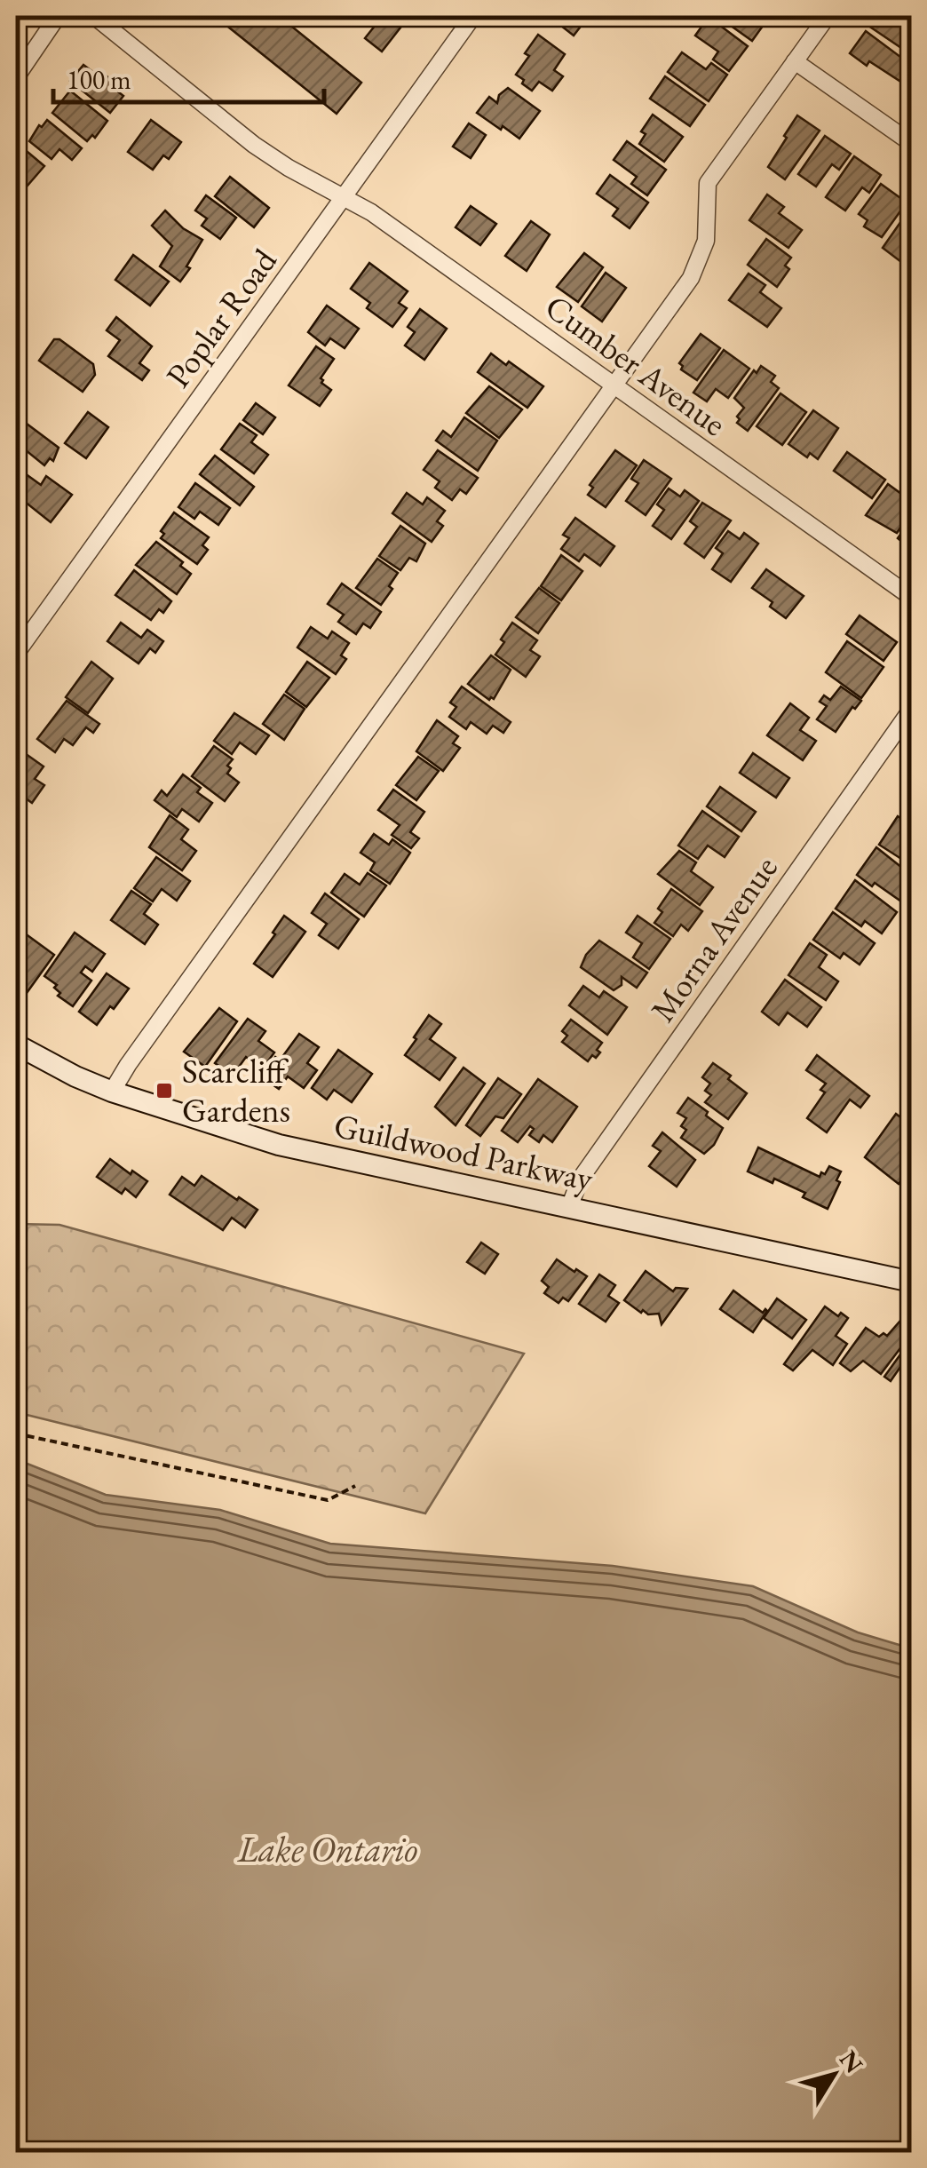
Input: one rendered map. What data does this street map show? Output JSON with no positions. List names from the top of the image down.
{
  "streets": {
    "street": [
      "Poplar Road",
      "Cumber Avenue",
      "Morna Avenue",
      "Guildwood Parkway"
    ]
  },
  "crossings": [
    ["Poplar Road", "Cumber Avenue"],
    ["Morna Avenue", "Guildwood Parkway"]
  ],
  "water": ["Lake Ontario"],
  "places": {
    "transit": ["Scarcliff Gardens"]
  },
  "scale_bar": "100 m",
  "north": "top right"
}
